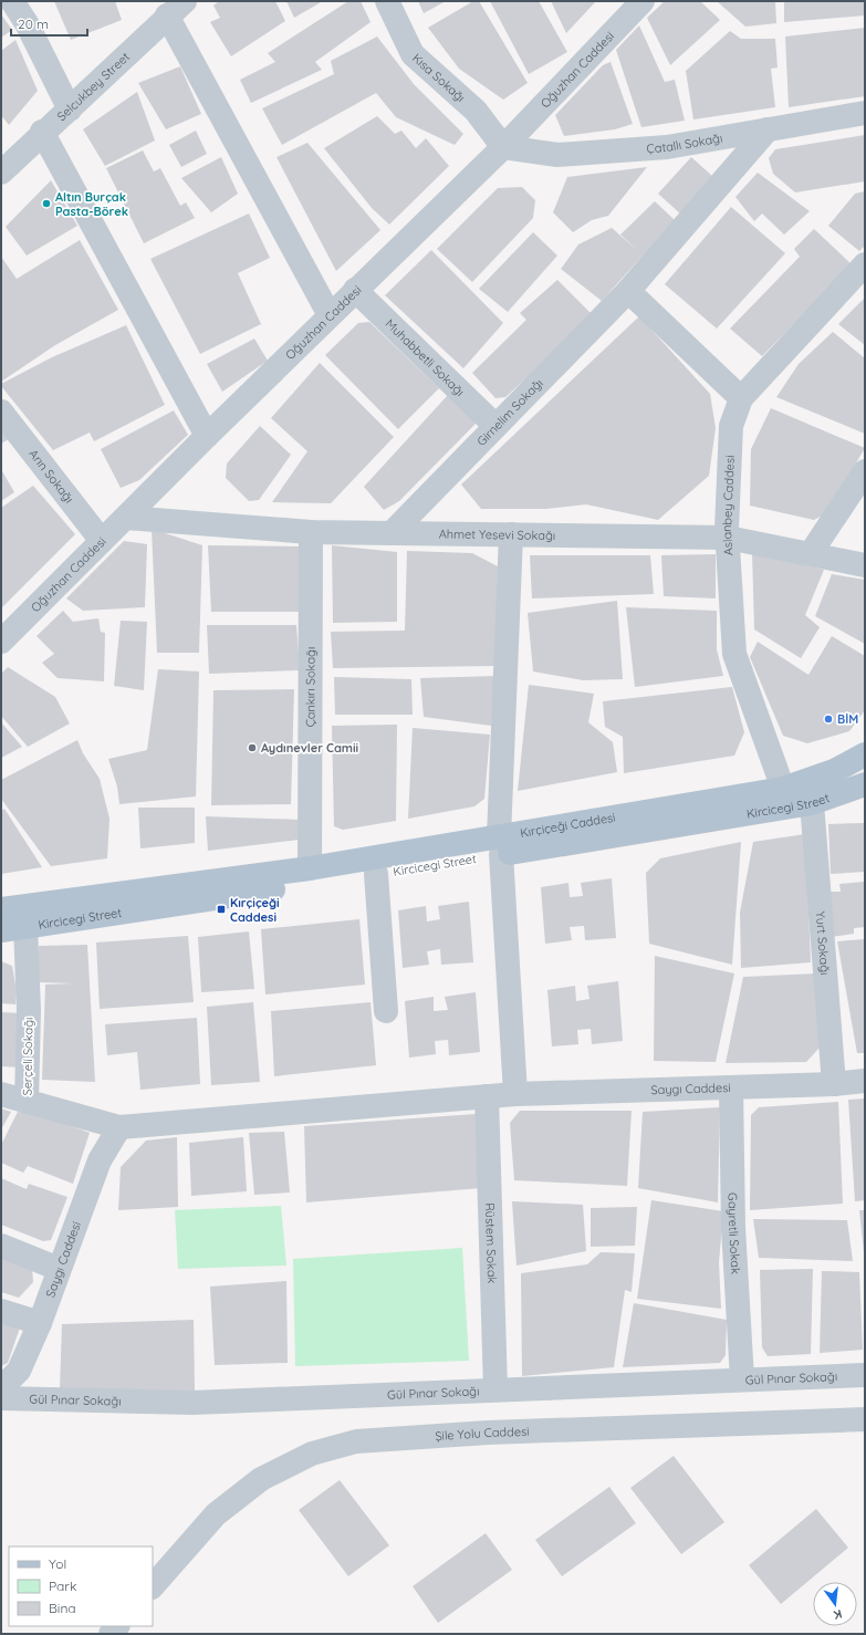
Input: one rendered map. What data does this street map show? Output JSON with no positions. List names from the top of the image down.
{
  "streets": {
    "main road": ["Kircicegi Street", "Kırçiçeği Caddesi"],
    "street": [
      "Oğuzhan Caddesi",
      "Kısa Sokağı",
      "Selcukbey Street",
      "Çatallı Sokağı",
      "Muhabbetli Sokağı",
      "Girnelim Sokağı",
      "Arın Sokağı",
      "Aslanbey Caddesi",
      "Ahmet Yesevi Sokağı",
      "Çankırı Sokağı",
      "Yurt Sokağı",
      "Serçeli Sokağı",
      "Saygı Caddesi",
      "Gayretli Sokak",
      "Rüstem Sokak",
      "Gül Pınar Sokağı",
      "Şile Yolu Caddesi"
    ]
  },
  "crossings": [
    ["Oğuzhan Caddesi", "Kısa Sokağı"],
    ["Oğuzhan Caddesi", "Çatallı Sokağı"],
    ["Oğuzhan Caddesi", "Muhabbetli Sokağı"],
    ["Oğuzhan Caddesi", "Arın Sokağı"],
    ["Oğuzhan Caddesi", "Ahmet Yesevi Sokağı"],
    ["Kısa Sokağı", "Çatallı Sokağı"],
    ["Çatallı Sokağı", "Girnelim Sokağı"],
    ["Muhabbetli Sokağı", "Girnelim Sokağı"],
    ["Girnelim Sokağı", "Ahmet Yesevi Sokağı"],
    ["Aslanbey Caddesi", "Ahmet Yesevi Sokağı"],
    ["Aslanbey Caddesi", "Kırçiçeği Caddesi"],
    ["Ahmet Yesevi Sokağı", "Çankırı Sokağı"],
    ["Çankırı Sokağı", "Kırçiçeği Caddesi"],
    ["Kircicegi Street", "Kırçiçeği Caddesi"],
    ["Kircicegi Street", "Yurt Sokağı"],
    ["Kircicegi Street", "Serçeli Sokağı"],
    ["Yurt Sokağı", "Saygı Caddesi"],
    ["Saygı Caddesi", "Gayretli Sokak"],
    ["Saygı Caddesi", "Rüstem Sokak"],
    ["Gayretli Sokak", "Gül Pınar Sokağı"],
    ["Rüstem Sokak", "Gül Pınar Sokağı"]
  ],
  "places": {
    "other": ["Altın Burçak Pasta-Börek", "BİM", "Aydınevler Camii"],
    "transit": ["Kırçiçeği Caddesi"]
  },
  "legend": ["Yol", "Park", "Bina"],
  "scale_bar": "20 m",
  "north": "bottom"
}
